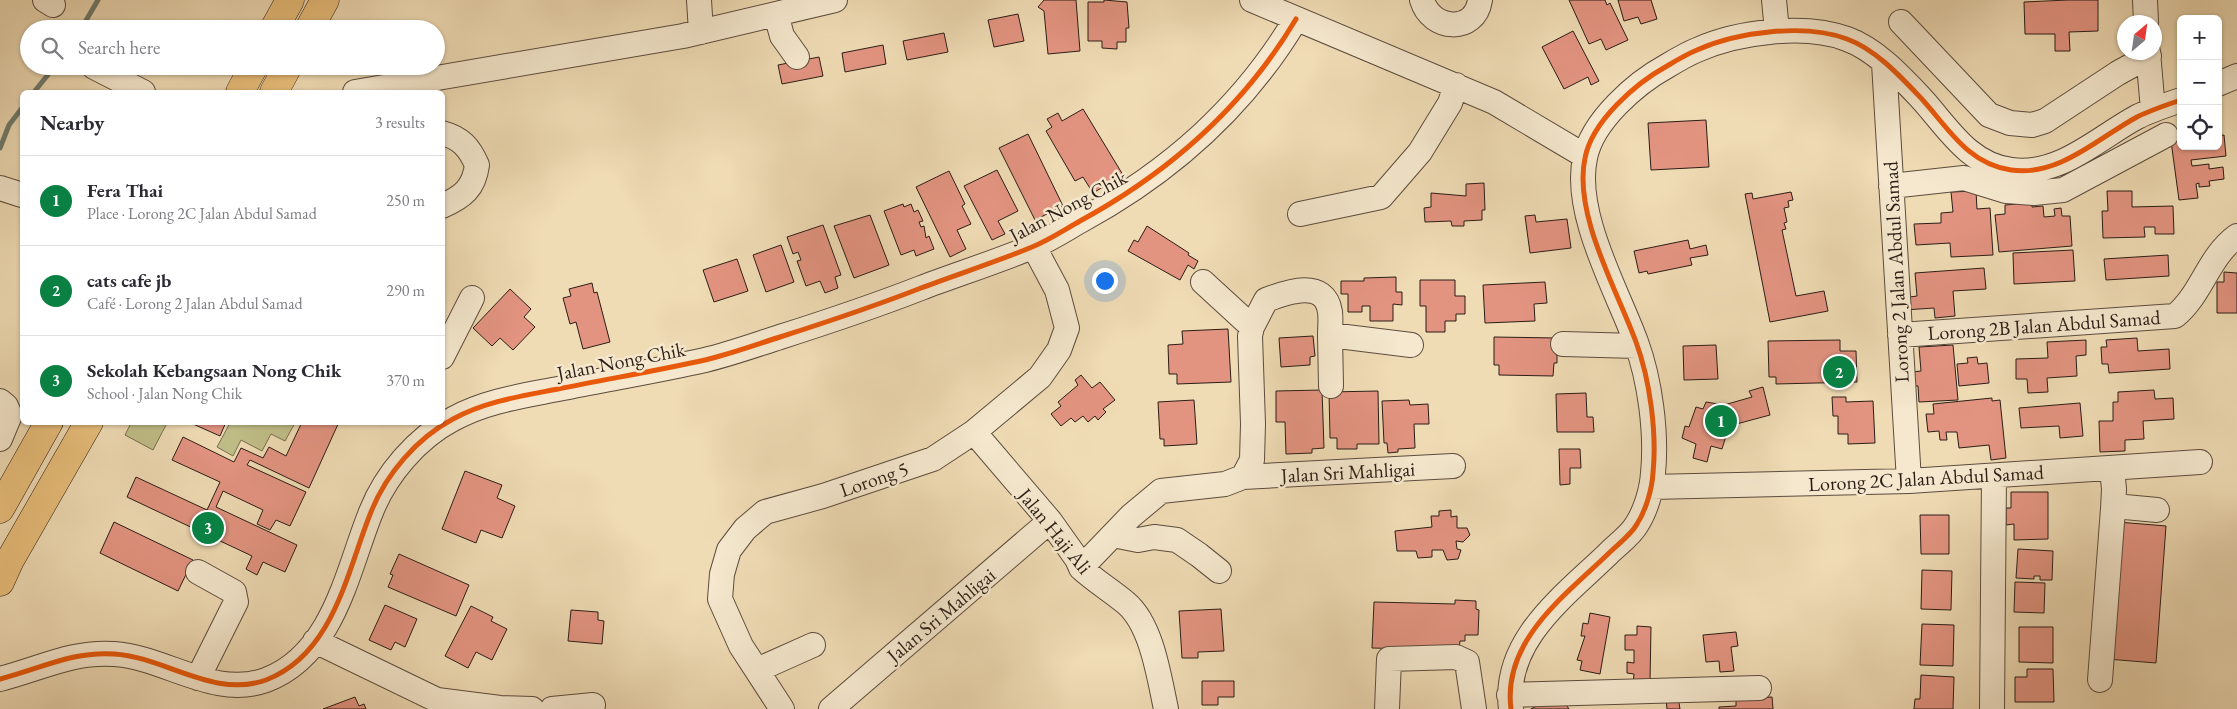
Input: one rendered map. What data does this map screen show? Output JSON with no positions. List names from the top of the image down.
{
  "streets": {
    "street": [
      "Jalan Nong Chik",
      "Lorong 2 Jalan Abdul Samad",
      "Lorong 2B Jalan Abdul Samad",
      "Jalan Sri Mahligai",
      "Lorong 2C Jalan Abdul Samad",
      "Lorong 5",
      "Jalan Haji Ali"
    ]
  },
  "crossings": [
    ["Jalan Nong Chik", "Lorong 5"],
    ["Lorong 2 Jalan Abdul Samad", "Lorong 2B Jalan Abdul Samad"],
    ["Lorong 2 Jalan Abdul Samad", "Lorong 2C Jalan Abdul Samad"],
    ["Jalan Sri Mahligai", "Jalan Haji Ali"],
    ["Lorong 5", "Jalan Haji Ali"]
  ],
  "north": "top right",
  "page": {
    "map_buttons": ["+", "−"],
    "search": "Search here",
    "heading": ["Nearby", "3 results"],
    "list": [
      {
        "mark": "1",
        "name": "Fera Thai",
        "note": "Place · Lorong 2C Jalan Abdul Samad",
        "value": "250 m"
      },
      {
        "mark": "2",
        "name": "cats cafe jb",
        "note": "Café · Lorong 2 Jalan Abdul Samad",
        "value": "290 m"
      },
      {
        "mark": "3",
        "name": "Sekolah Kebangsaan Nong Chik",
        "note": "School · Jalan Nong Chik",
        "value": "370 m"
      }
    ],
    "pins": ["2", "1", "3"]
  }
}
